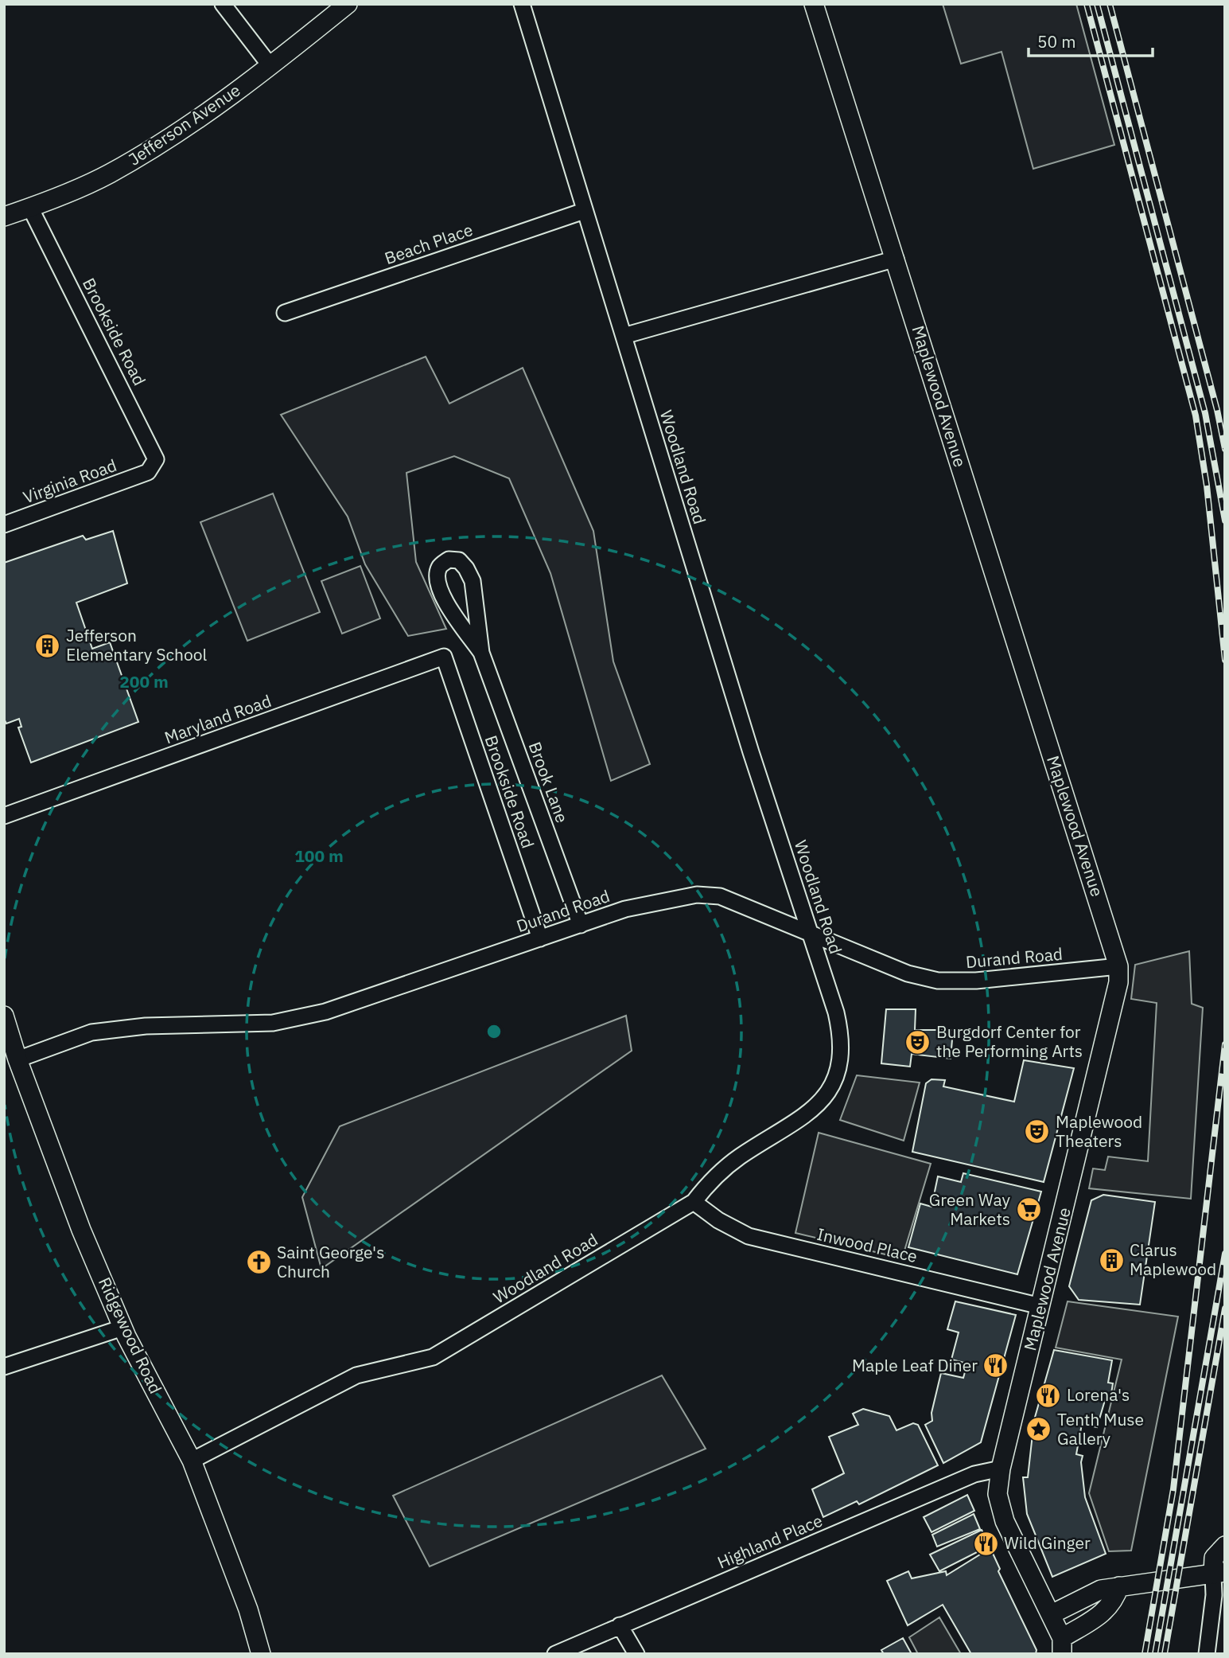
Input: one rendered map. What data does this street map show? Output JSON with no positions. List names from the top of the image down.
{
  "streets": {
    "street": [
      "Jefferson Avenue",
      "Beach Place",
      "Brookside Road",
      "Maplewood Avenue",
      "Woodland Road",
      "Virginia Road",
      "Maryland Road",
      "Brook Lane",
      "Durand Road",
      "Inwood Place",
      "Ridgewood Road",
      "Highland Place"
    ]
  },
  "crossings": [
    ["Jefferson Avenue", "Brookside Road"],
    ["Beach Place", "Woodland Road"],
    ["Brookside Road", "Virginia Road"],
    ["Brookside Road", "Maryland Road"],
    ["Brookside Road", "Durand Road"],
    ["Maplewood Avenue", "Durand Road"],
    ["Maplewood Avenue", "Inwood Place"],
    ["Maplewood Avenue", "Highland Place"],
    ["Woodland Road", "Durand Road"],
    ["Woodland Road", "Inwood Place"],
    ["Woodland Road", "Ridgewood Road"],
    ["Brook Lane", "Durand Road"],
    ["Durand Road", "Ridgewood Road"]
  ],
  "places": {
    "building": ["Jefferson Elementary School", "Clarus Maplewood"],
    "theatre": ["Burgdorf Center for the Performing Arts", "Maplewood Theaters"],
    "supermarket": ["Green Way Markets"],
    "church": ["Saint George's Church"],
    "restaurant": ["Maple Leaf Diner", "Lorena's", "Wild Ginger"],
    "place": ["Tenth Muse Gallery"]
  },
  "scale_bar": "50 m",
  "rings": ["200 m", "100 m"]
}
